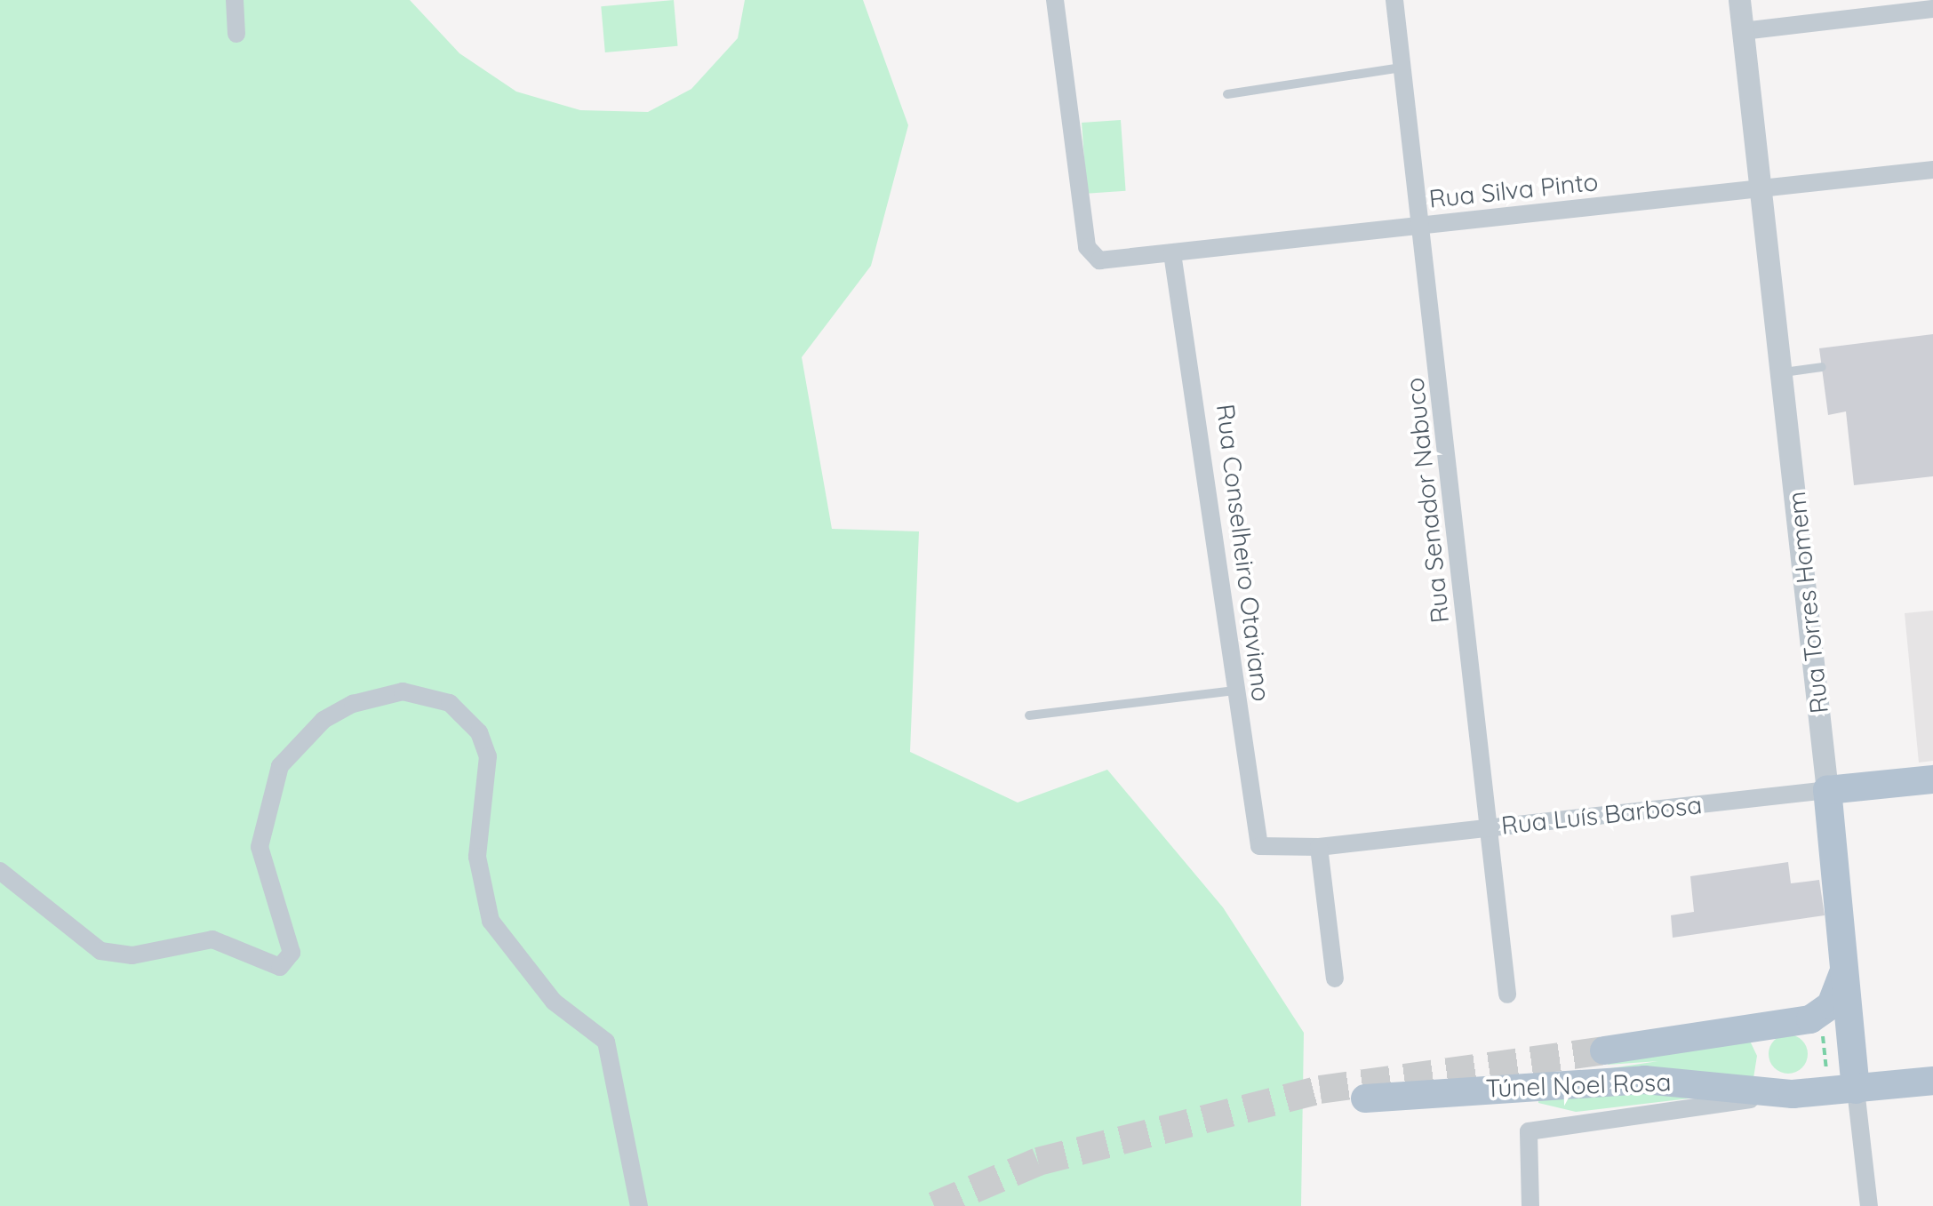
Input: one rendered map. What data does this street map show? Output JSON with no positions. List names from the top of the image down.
{
  "streets": {
    "main road": ["Rua Torres Homem", "Rua Luís Barbosa", "Túnel Noel Rosa"],
    "street": ["Rua Silva Pinto", "Rua Senador Nabuco", "Rua Conselheiro Otaviano"]
  },
  "crossings": [
    ["Rua Silva Pinto", "Rua Senador Nabuco"],
    ["Rua Silva Pinto", "Rua Conselheiro Otaviano"],
    ["Rua Silva Pinto", "Rua Torres Homem"],
    ["Rua Senador Nabuco", "Rua Luís Barbosa"],
    ["Rua Conselheiro Otaviano", "Rua Luís Barbosa"],
    ["Rua Torres Homem", "Rua Luís Barbosa"],
    ["Rua Torres Homem", "Túnel Noel Rosa"]
  ]
}
